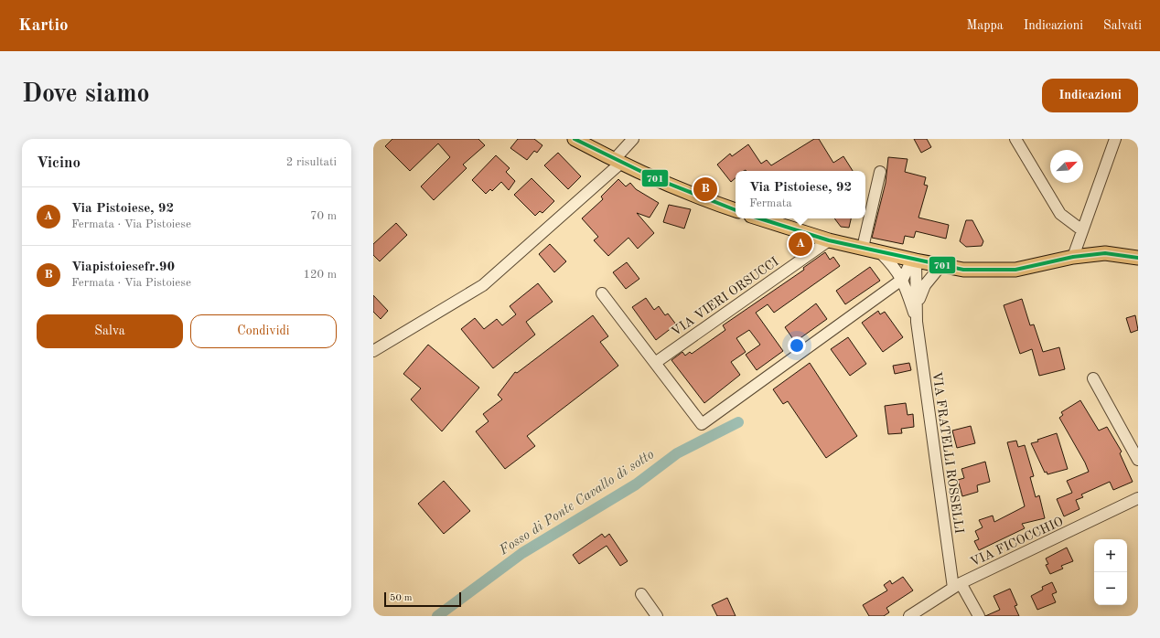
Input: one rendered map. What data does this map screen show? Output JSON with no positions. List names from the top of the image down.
{
  "streets": {
    "street": ["VIA VIERI ORSUCCI", "VIA FRATELLI ROSSELLI", "VIA FICOCCHIO"]
  },
  "crossings": [
    ["VIA FRATELLI ROSSELLI", "VIA FICOCCHIO"]
  ],
  "water": ["Fosso di Ponte Cavallo di sotto"],
  "lines": ["transit line 701"],
  "scale_bar": "50 m",
  "north": "top right",
  "page": {
    "header": "Kartio",
    "nav": ["Mappa", "Indicazioni", "Salvati"],
    "buttons": [
      "Indicazioni",
      ["Salva", "Condividi"]
    ],
    "title": "Dove siamo",
    "heading": ["Vicino", "2 risultati"],
    "popup": ["Via Pistoiese, 92", "Fermata"],
    "pins": ["B", "A"],
    "list": [
      {
        "mark": "A",
        "name": "Via Pistoiese, 92",
        "note": "Fermata · Via Pistoiese",
        "value": "70 m"
      },
      {
        "mark": "B",
        "name": "Viapistoiesefr.90",
        "note": "Fermata · Via Pistoiese",
        "value": "120 m"
      }
    ],
    "map_buttons": ["+", "−"],
    "scale": "50 m"
  }
}
